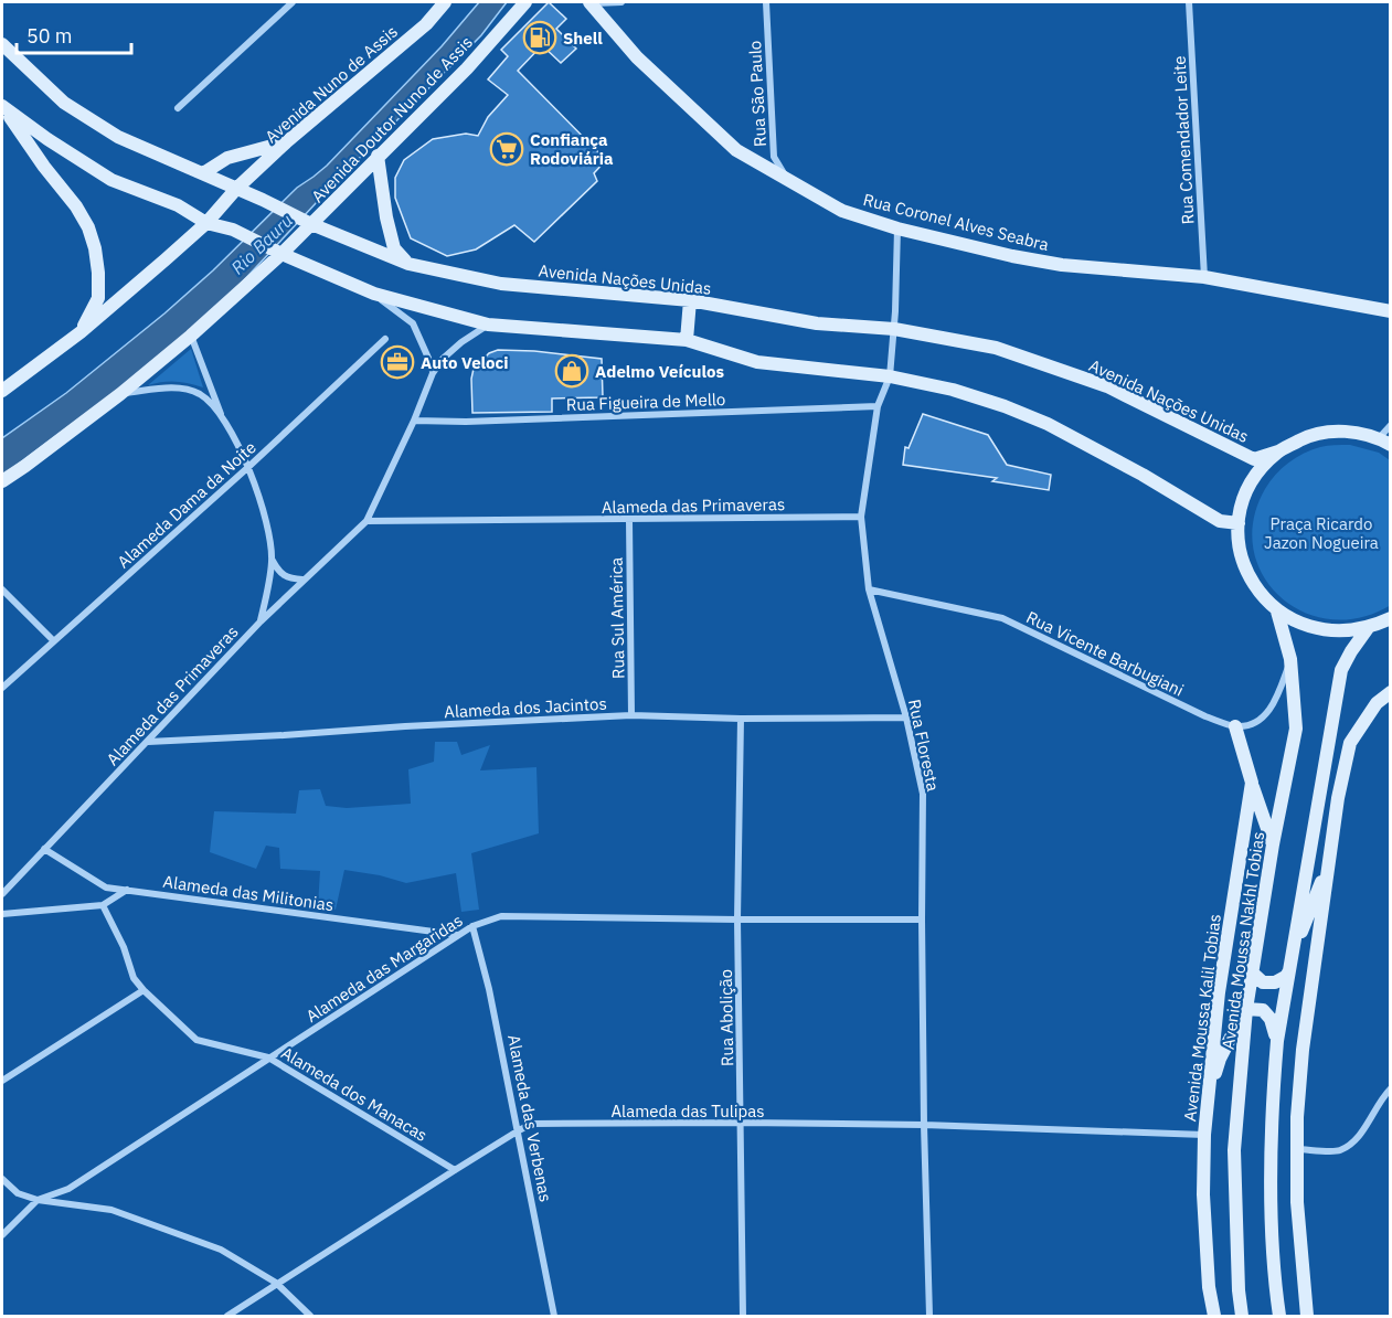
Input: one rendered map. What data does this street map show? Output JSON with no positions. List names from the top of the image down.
{
  "streets": {
    "main road": [
      "Avenida Nuno de Assis",
      "Avenida Doutor Nuno de Assis",
      "Rua Coronel Alves Seabra",
      "Avenida Nações Unidas",
      "Avenida Moussa Nakhl Tobias",
      "Avenida Moussa Kalil Tobias"
    ],
    "street": [
      "Rua São Paulo",
      "Rua Comendador Leite",
      "Rua Figueira de Mello",
      "Alameda Dama da Noite",
      "Alameda das Primaveras",
      "Rua Sul América",
      "Rua Vicente Barbugiani",
      "Alameda dos Jacintos",
      "Rua Floresta",
      "Alameda das Militonias",
      "Alameda das Margaridas",
      "Rua Abolição",
      "Alameda dos Manacas",
      "Alameda das Tulipas",
      "Alameda das Verbenas"
    ]
  },
  "crossings": [
    ["Avenida Nuno de Assis", "Avenida Nações Unidas"],
    ["Rua São Paulo", "Rua Coronel Alves Seabra"],
    ["Avenida Doutor Nuno de Assis", "Avenida Nações Unidas"],
    ["Rua Comendador Leite", "Rua Coronel Alves Seabra"],
    ["Rua Coronel Alves Seabra", "Rua Floresta"],
    ["Avenida Nações Unidas", "Rua Floresta"],
    ["Avenida Nações Unidas", "Avenida Moussa Nakhl Tobias"],
    ["Rua Figueira de Mello", "Alameda das Primaveras"],
    ["Rua Figueira de Mello", "Rua Floresta"],
    ["Alameda das Primaveras", "Rua Sul América"],
    ["Alameda das Primaveras", "Alameda dos Jacintos"],
    ["Alameda das Primaveras", "Rua Floresta"],
    ["Alameda das Primaveras", "Alameda das Militonias"],
    ["Rua Sul América", "Alameda dos Jacintos"],
    ["Rua Vicente Barbugiani", "Rua Floresta"],
    ["Rua Vicente Barbugiani", "Avenida Moussa Kalil Tobias"],
    ["Alameda dos Jacintos", "Rua Floresta"],
    ["Alameda dos Jacintos", "Rua Abolição"],
    ["Rua Floresta", "Alameda das Margaridas"],
    ["Rua Floresta", "Alameda das Tulipas"],
    ["Alameda das Militonias", "Alameda das Margaridas"],
    ["Alameda das Margaridas", "Rua Abolição"],
    ["Alameda das Margaridas", "Alameda dos Manacas"],
    ["Alameda das Margaridas", "Alameda das Verbenas"],
    ["Rua Abolição", "Alameda das Tulipas"],
    ["Avenida Moussa Kalil Tobias", "Alameda das Tulipas"],
    ["Alameda dos Manacas", "Alameda das Tulipas"],
    ["Alameda das Tulipas", "Alameda das Verbenas"]
  ],
  "water": ["Rio Bauru"],
  "parks": ["Praça Ricardo Jazon Nogueira"],
  "places": {
    "fuel station": ["Shell"],
    "supermarket": ["Confiança Rodoviária"],
    "office": ["Auto Veloci"],
    "shop": ["Adelmo Veículos"]
  },
  "scale_bar": "50 m"
}
